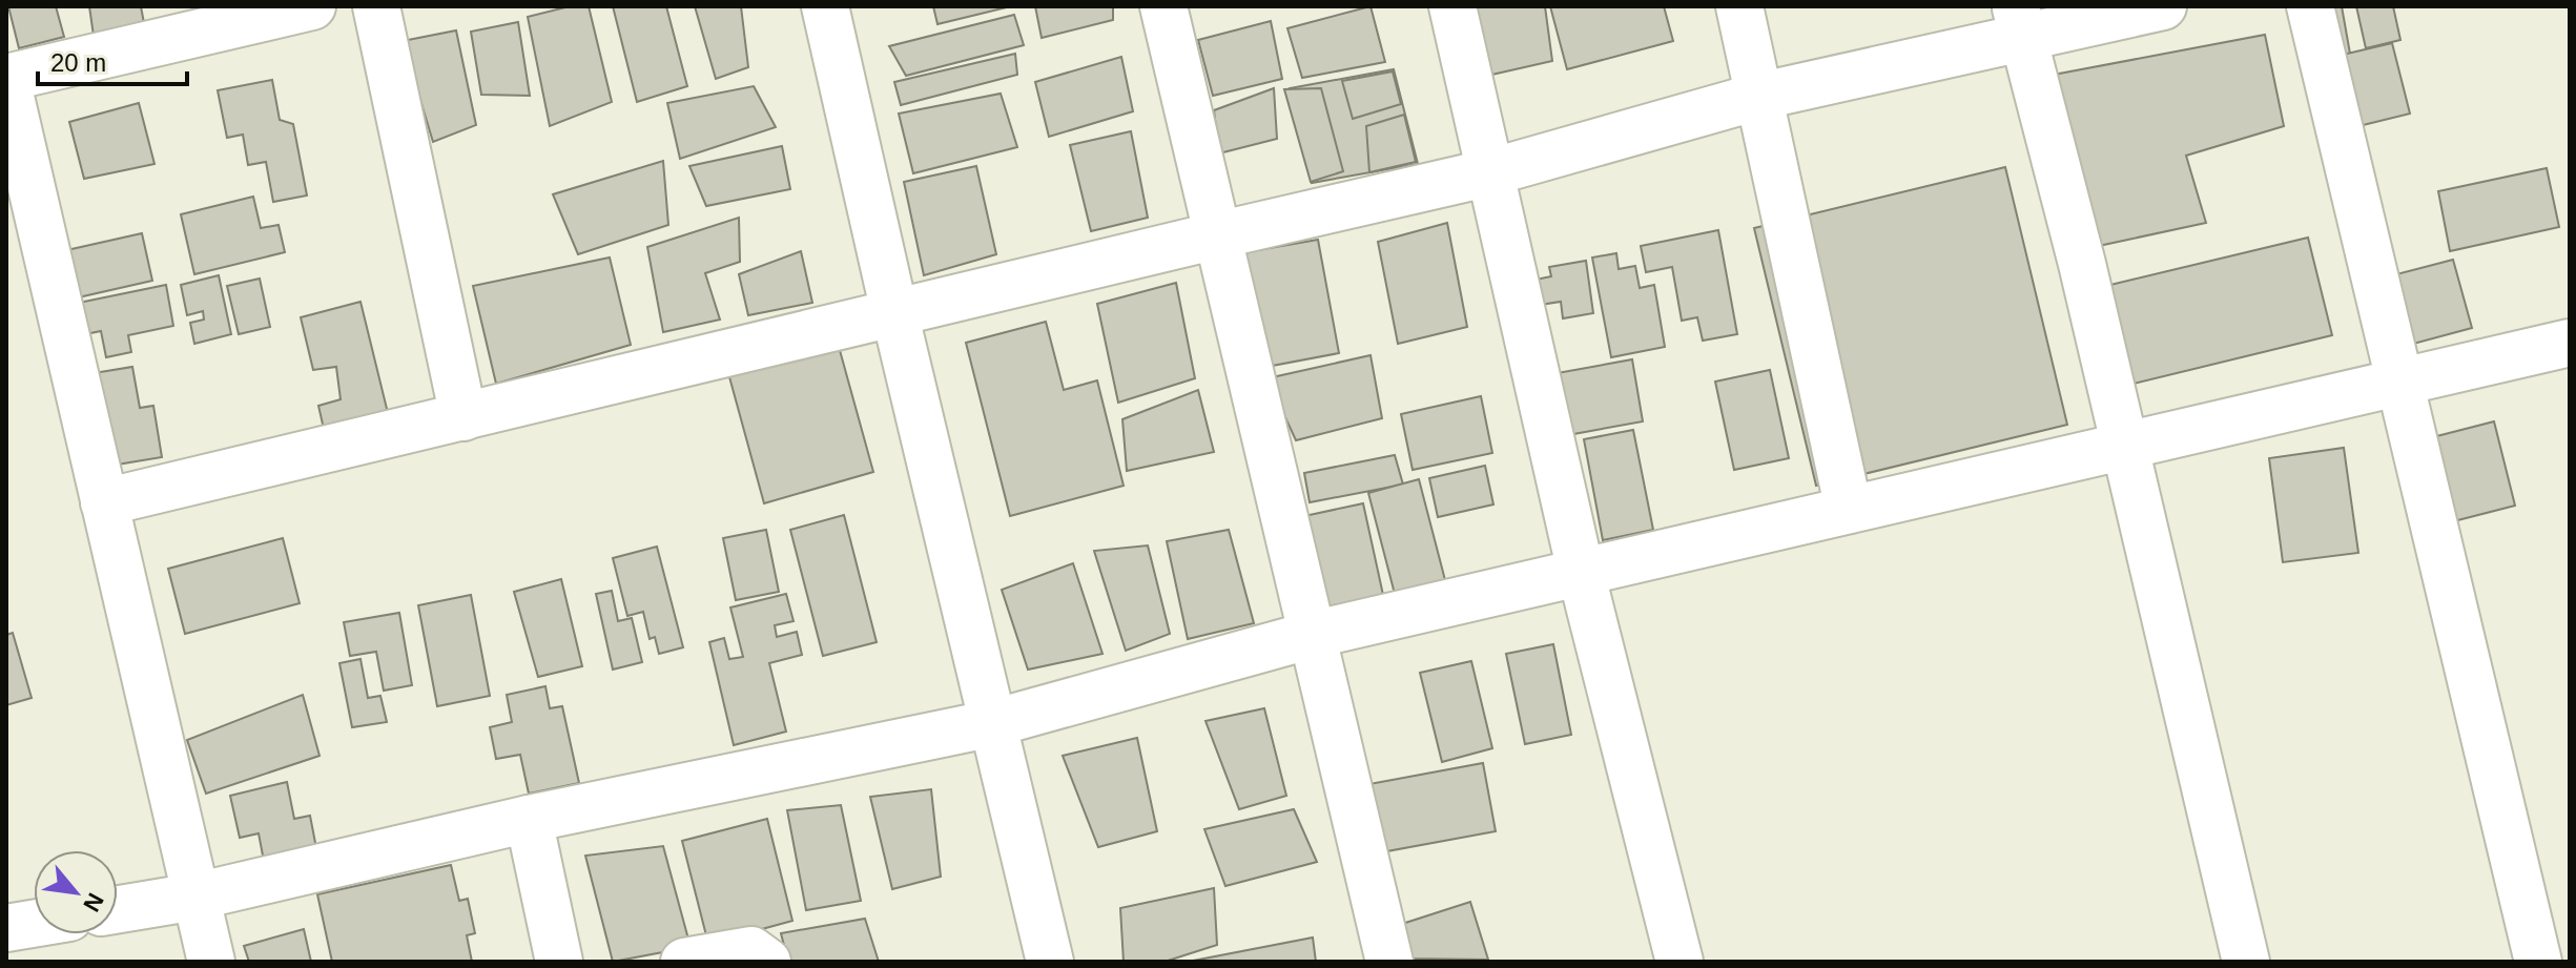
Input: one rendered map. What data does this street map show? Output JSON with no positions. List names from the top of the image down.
{
  "scale_bar": "20 m",
  "north": "bottom right"
}
